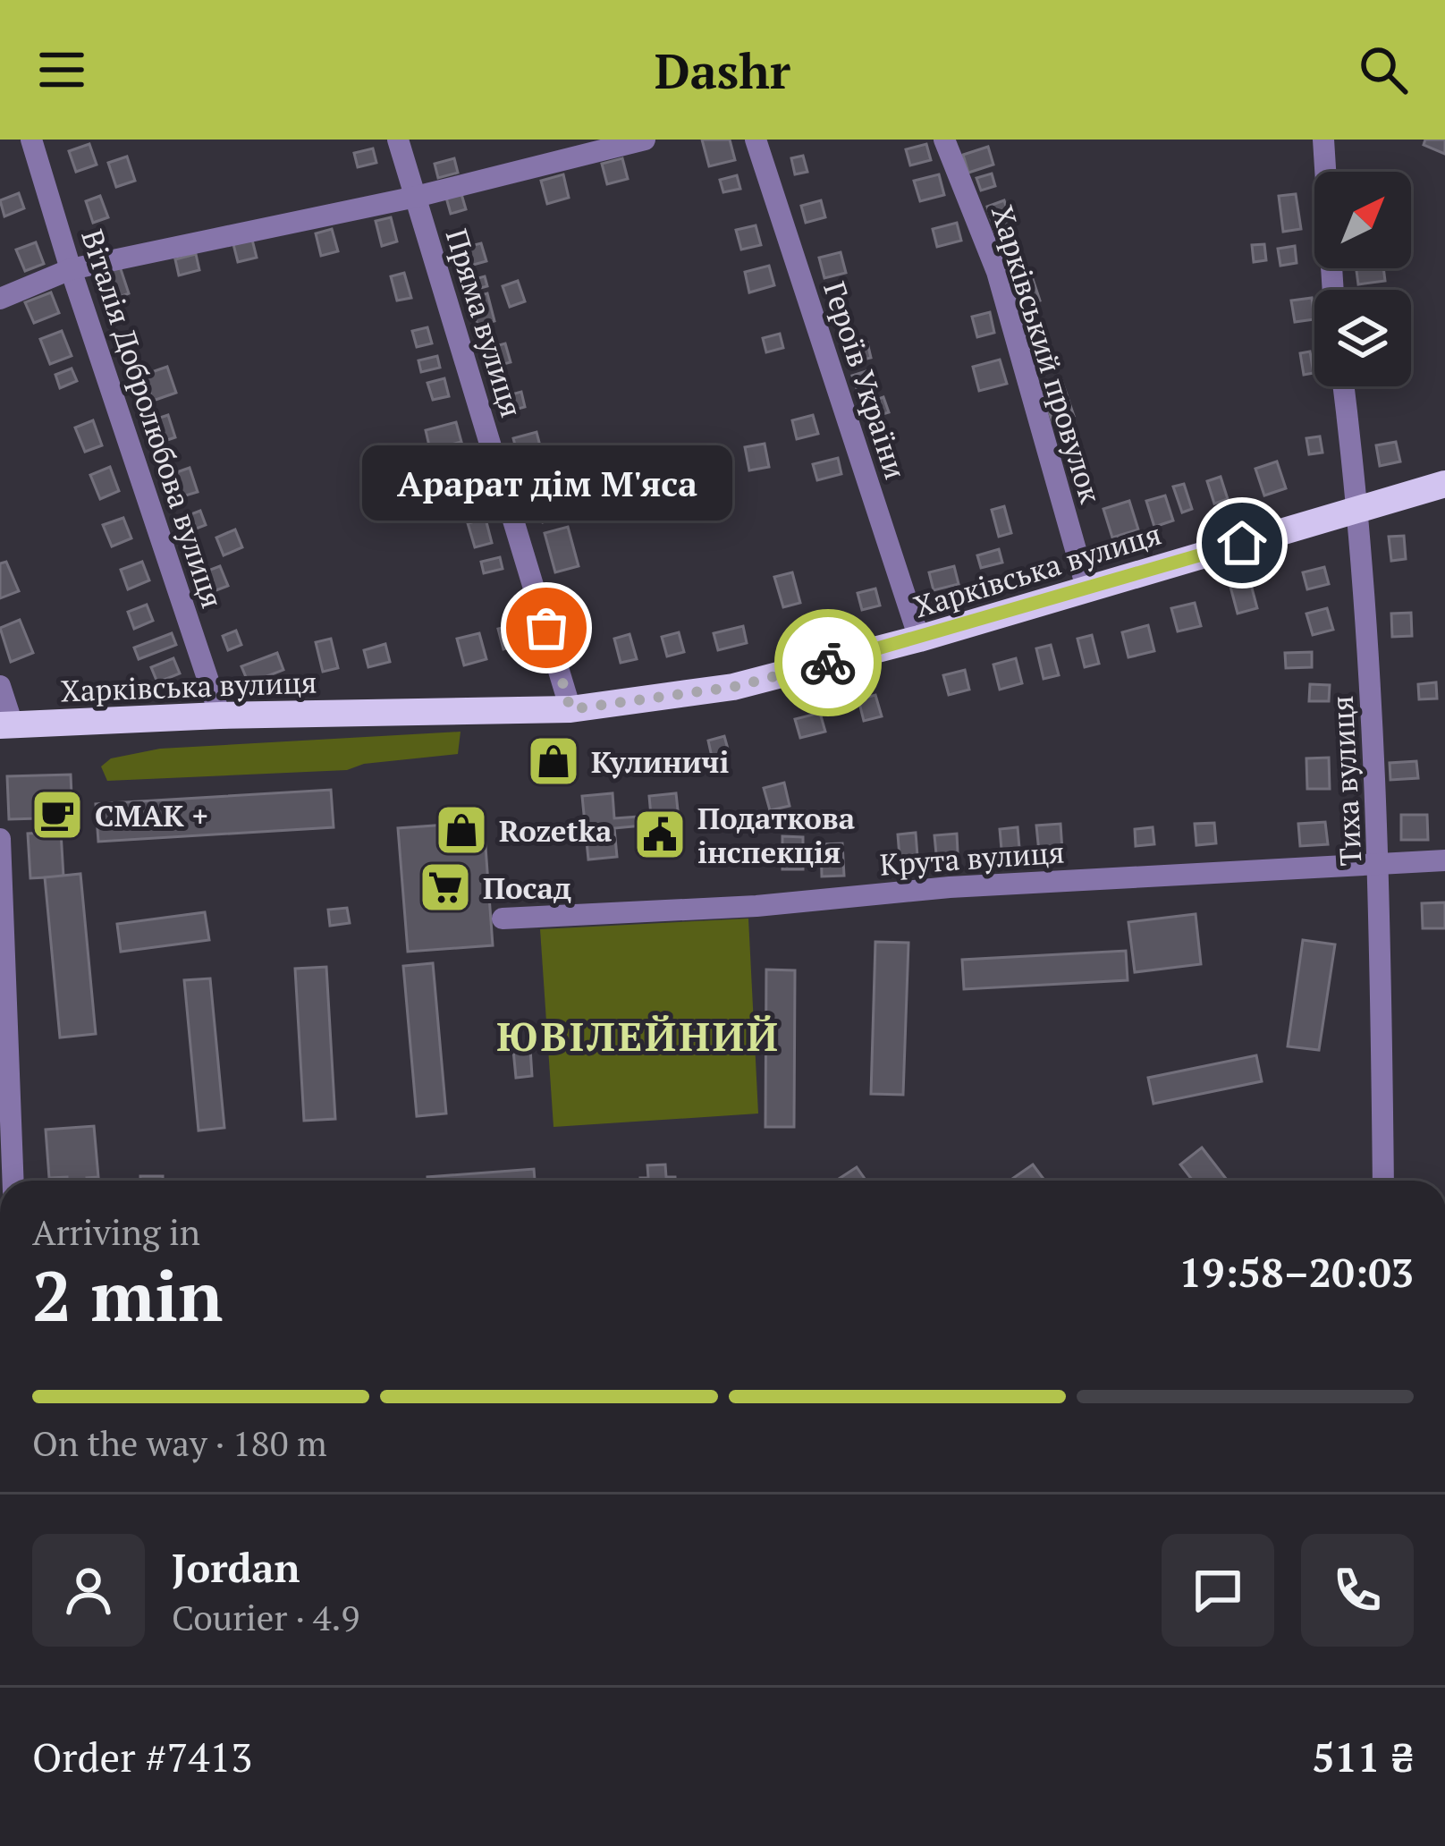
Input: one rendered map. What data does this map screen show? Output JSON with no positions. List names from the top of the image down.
{
  "streets": {
    "main road": ["Харківська вулиця"],
    "street": [
      "Пряма вулиця",
      "Харківський провулок",
      "Героїв України",
      "Віталія Добролюбова вулиця",
      "Тиха вулиця",
      "Крута вулиця"
    ]
  },
  "crossings": [
    ["Пряма вулиця", "Харківська вулиця"],
    ["Харківський провулок", "Харківська вулиця"],
    ["Героїв України", "Харківська вулиця"],
    ["Віталія Добролюбова вулиця", "Харківська вулиця"],
    ["Харківська вулиця", "Тиха вулиця"],
    ["Тиха вулиця", "Крута вулиця"]
  ],
  "districts": ["ЮВІЛЕЙНИЙ"],
  "places": {
    "other": ["Арарат дім М'яса"],
    "shop": ["Кулиничі", "Rozetka"],
    "cafe": ["СМАК +"],
    "public building": ["Податкова інспекція"],
    "supermarket": ["Посад"]
  },
  "north": "top right",
  "page": {
    "header": "Dashr",
    "bubble": "Арарат дім М'яса",
    "heading": ["2 min", "Arriving in", "19:58–20:03"],
    "panel": [
      "Jordan",
      "Courier · 4.9",
      "Order #7413",
      "511 ₴"
    ],
    "bar": "On the way · 180 m"
  }
}
